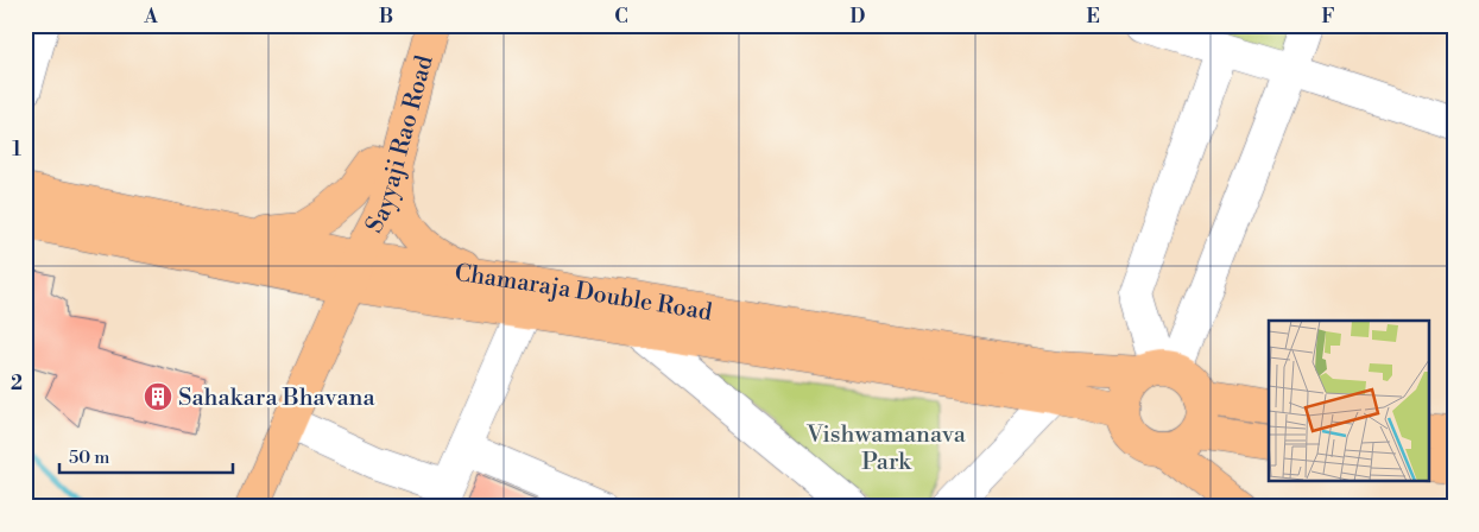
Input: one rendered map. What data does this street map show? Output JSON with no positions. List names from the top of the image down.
{
  "streets": {
    "main road": ["Sayyaji Rao Road", "Chamaraja Double Road"]
  },
  "crossings": [
    ["Sayyaji Rao Road", "Chamaraja Double Road"]
  ],
  "parks": ["Vishwamanava Park"],
  "places": {
    "building": ["Sahakara Bhavana"]
  },
  "scale_bar": "50 m",
  "grid": {
    "columns": [
      "A",
      "B",
      "C",
      "D",
      "E",
      "F"
    ],
    "rows": ["1", "2"]
  }
}
